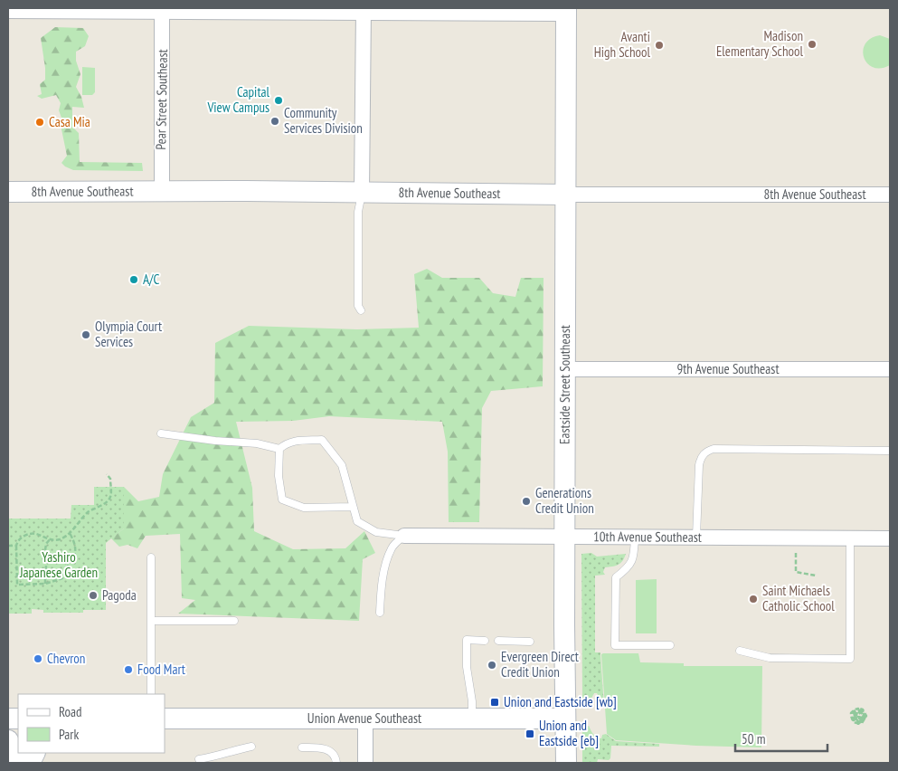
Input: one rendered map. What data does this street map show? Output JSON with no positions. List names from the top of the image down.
{
  "streets": {
    "street": [
      "Pear Street Southeast",
      "8th Avenue Southeast",
      "9th Avenue Southeast",
      "Eastside Street Southeast",
      "10th Avenue Southeast",
      "Union Avenue Southeast"
    ]
  },
  "crossings": [
    ["Pear Street Southeast", "8th Avenue Southeast"],
    ["8th Avenue Southeast", "Eastside Street Southeast"],
    ["9th Avenue Southeast", "Eastside Street Southeast"],
    ["Eastside Street Southeast", "10th Avenue Southeast"],
    ["Eastside Street Southeast", "Union Avenue Southeast"]
  ],
  "parks": ["Yashiro Japanese Garden"],
  "places": {
    "other": [
      "Madison Elementary School",
      "Avanti High School",
      "Capital View Campus",
      "Community Services Division",
      "Casa Mia",
      "A/C",
      "Olympia Court Services",
      "Generations Credit Union",
      "Pagoda",
      "Saint Michaels Catholic School",
      "Chevron",
      "Evergreen Direct Credit Union",
      "Food Mart"
    ],
    "transit": ["Union and Eastside [wb]", "Union and Eastside [eb]"]
  },
  "legend": ["Road", "Park"],
  "scale_bar": "50 m"
}
